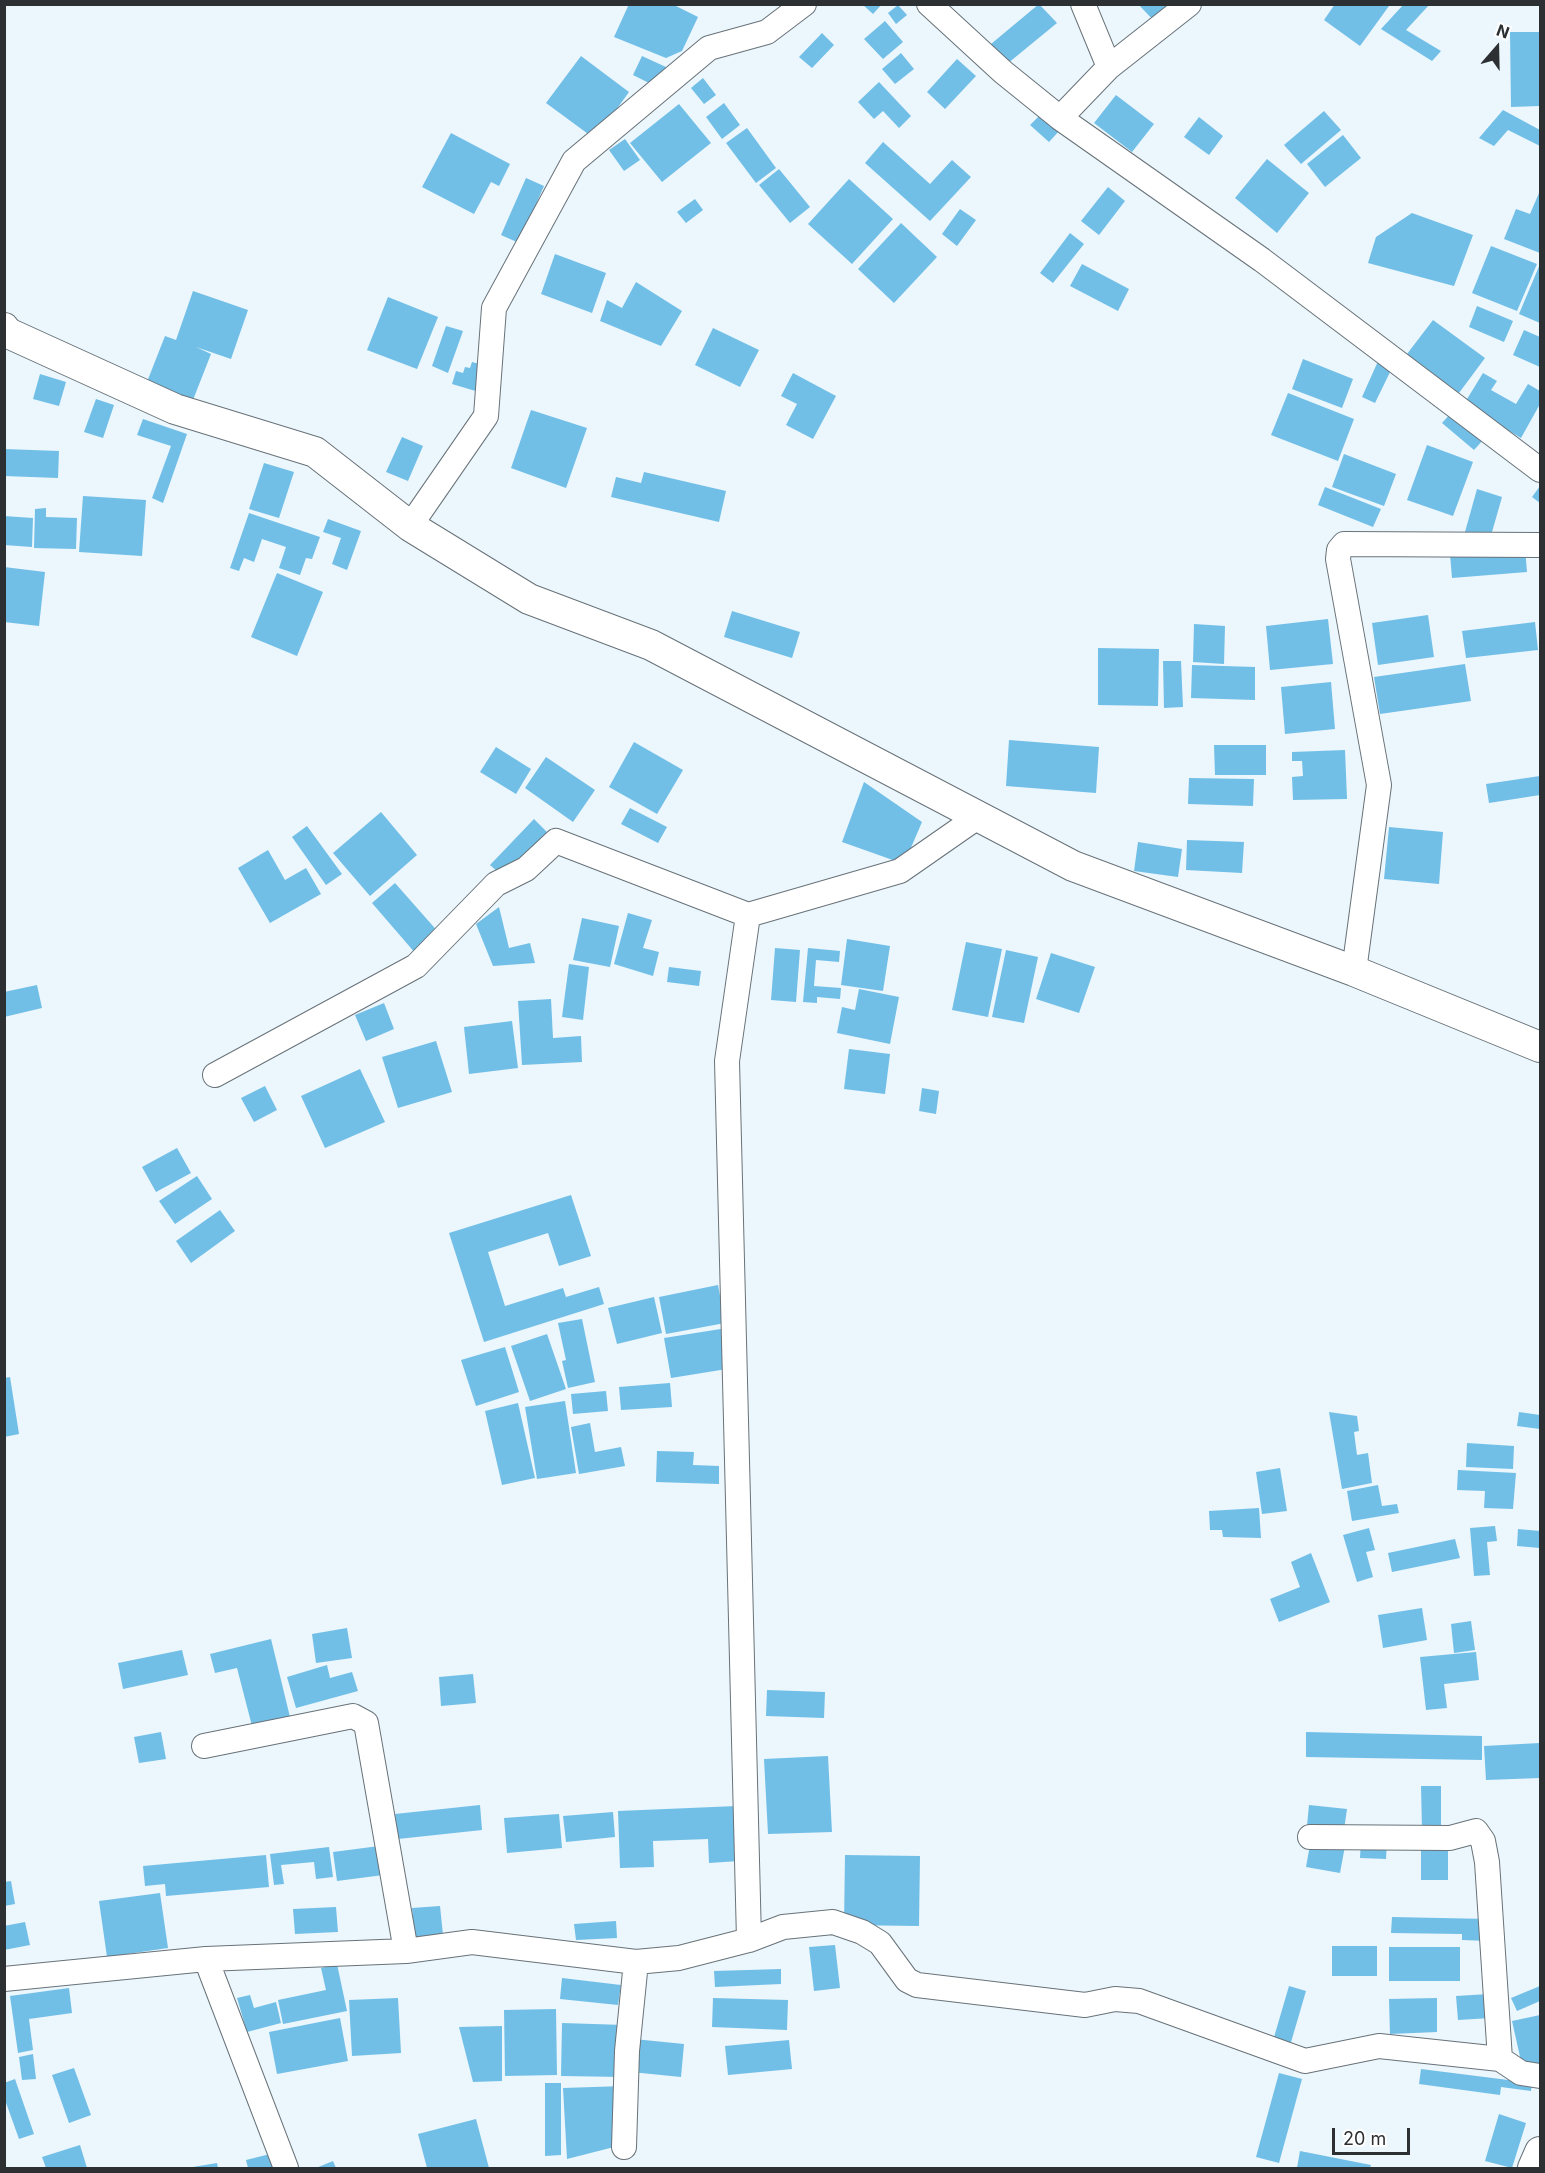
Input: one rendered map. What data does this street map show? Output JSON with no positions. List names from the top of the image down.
{
  "scale_bar": "20 m",
  "north": "top"
}
